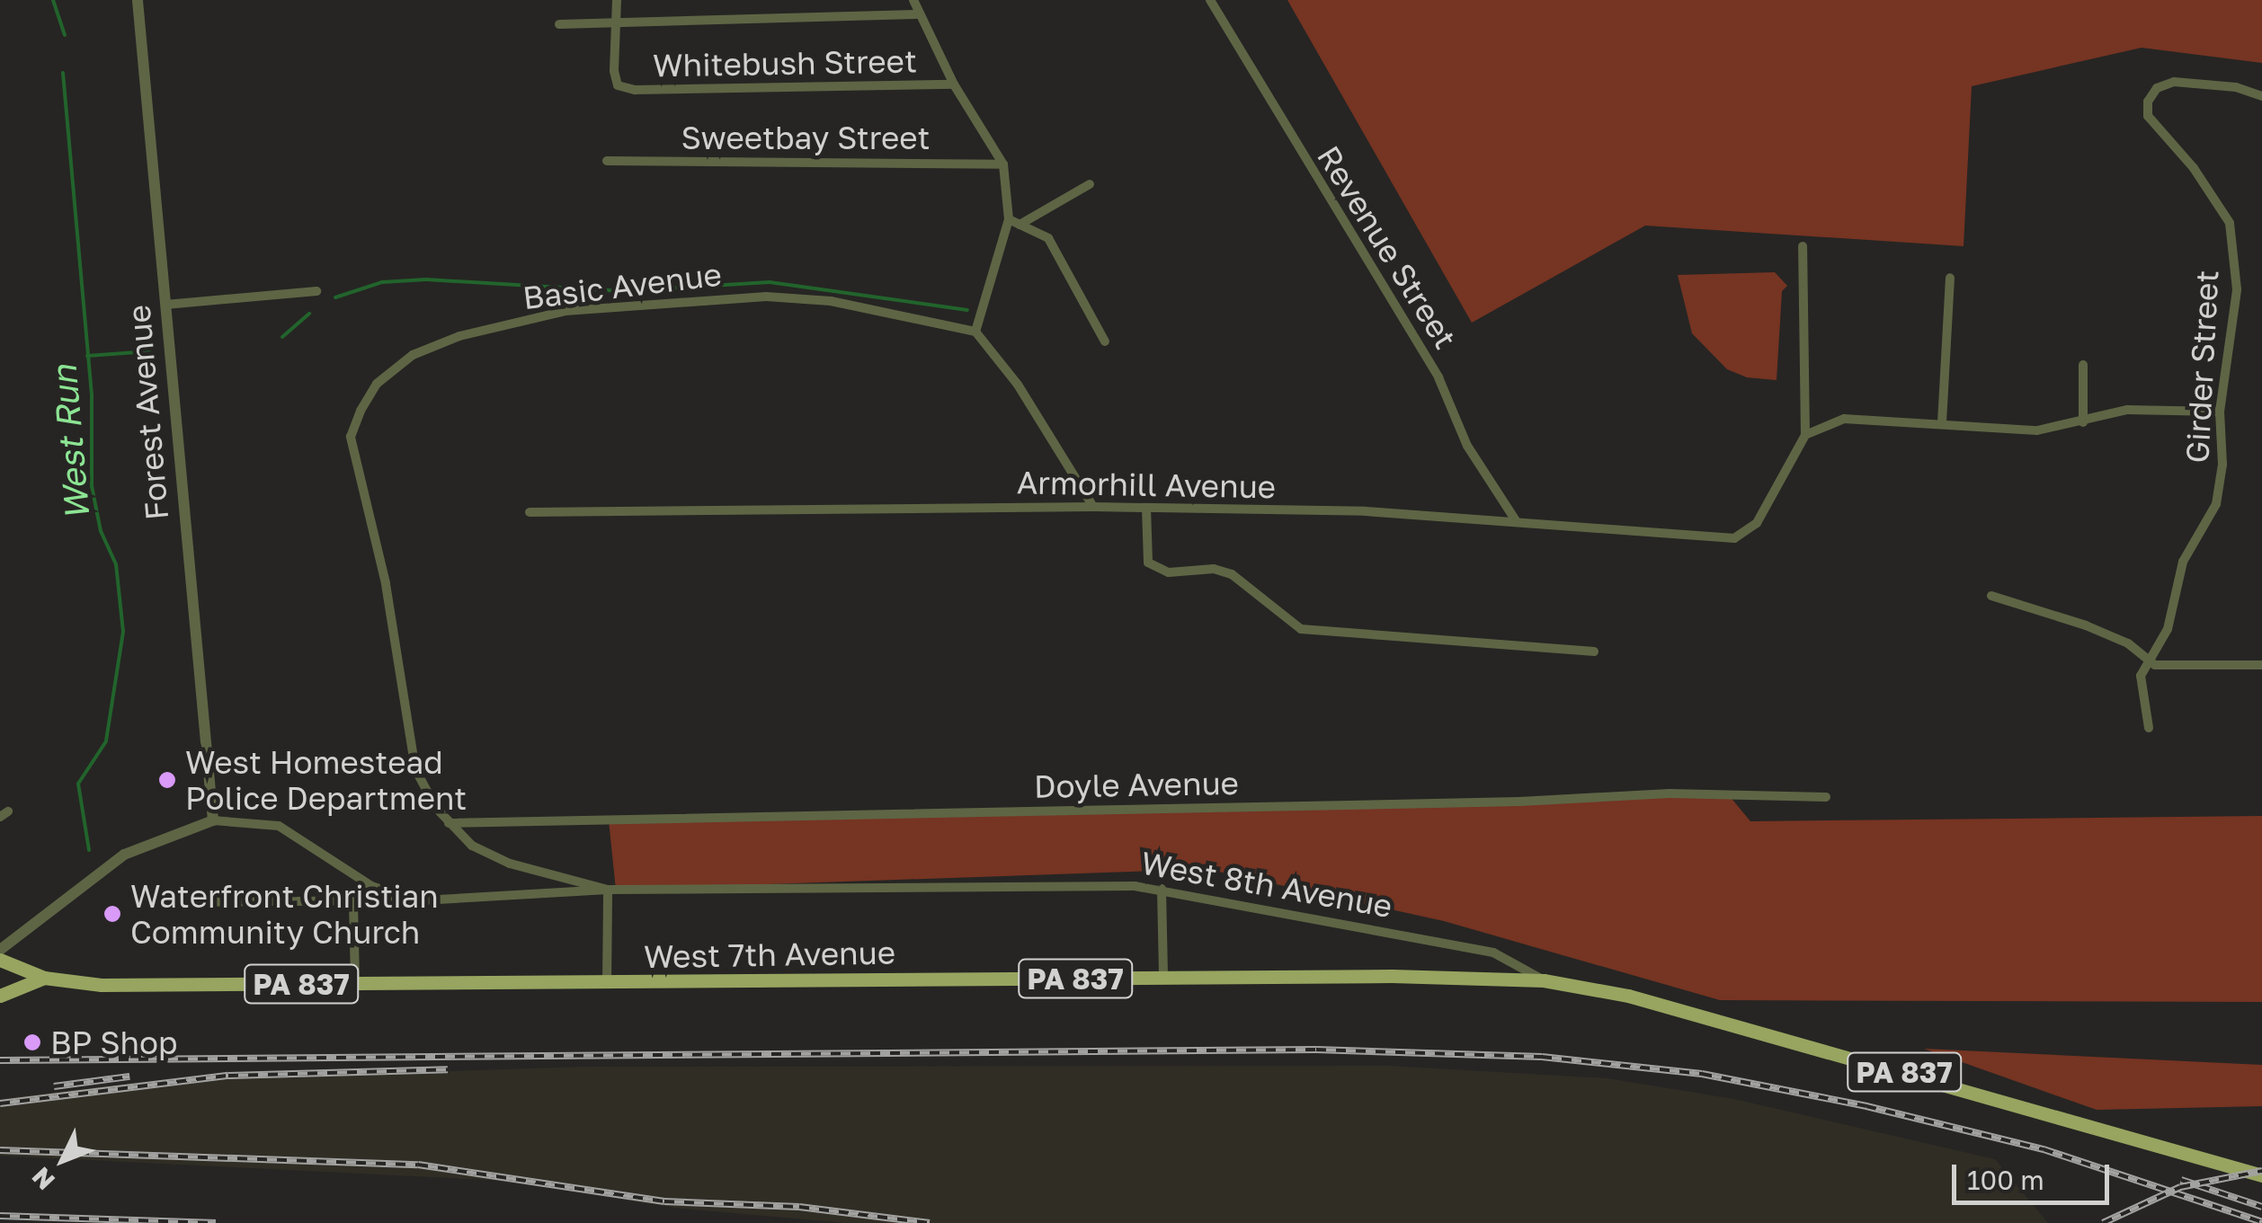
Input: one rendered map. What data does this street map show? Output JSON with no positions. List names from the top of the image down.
{
  "streets": {
    "main road": ["West 8th Avenue", "West 7th Avenue", "PA 837"],
    "street": [
      "Whitebush Street",
      "Sweetbay Street",
      "Revenue Street",
      "Basic Avenue",
      "Girder Street",
      "Forest Avenue",
      "Armorhill Avenue",
      "Doyle Avenue"
    ]
  },
  "crossings": [
    ["Revenue Street", "Armorhill Avenue"],
    ["Basic Avenue", "Doyle Avenue"],
    ["Basic Avenue", "West 8th Avenue"],
    ["West 8th Avenue", "West 7th Avenue"]
  ],
  "water": ["West Run"],
  "places": ["West Homestead Police Department", "Waterfront Christian Community Church", "BP Shop"],
  "scale_bar": "100 m",
  "north": "bottom left"
}
